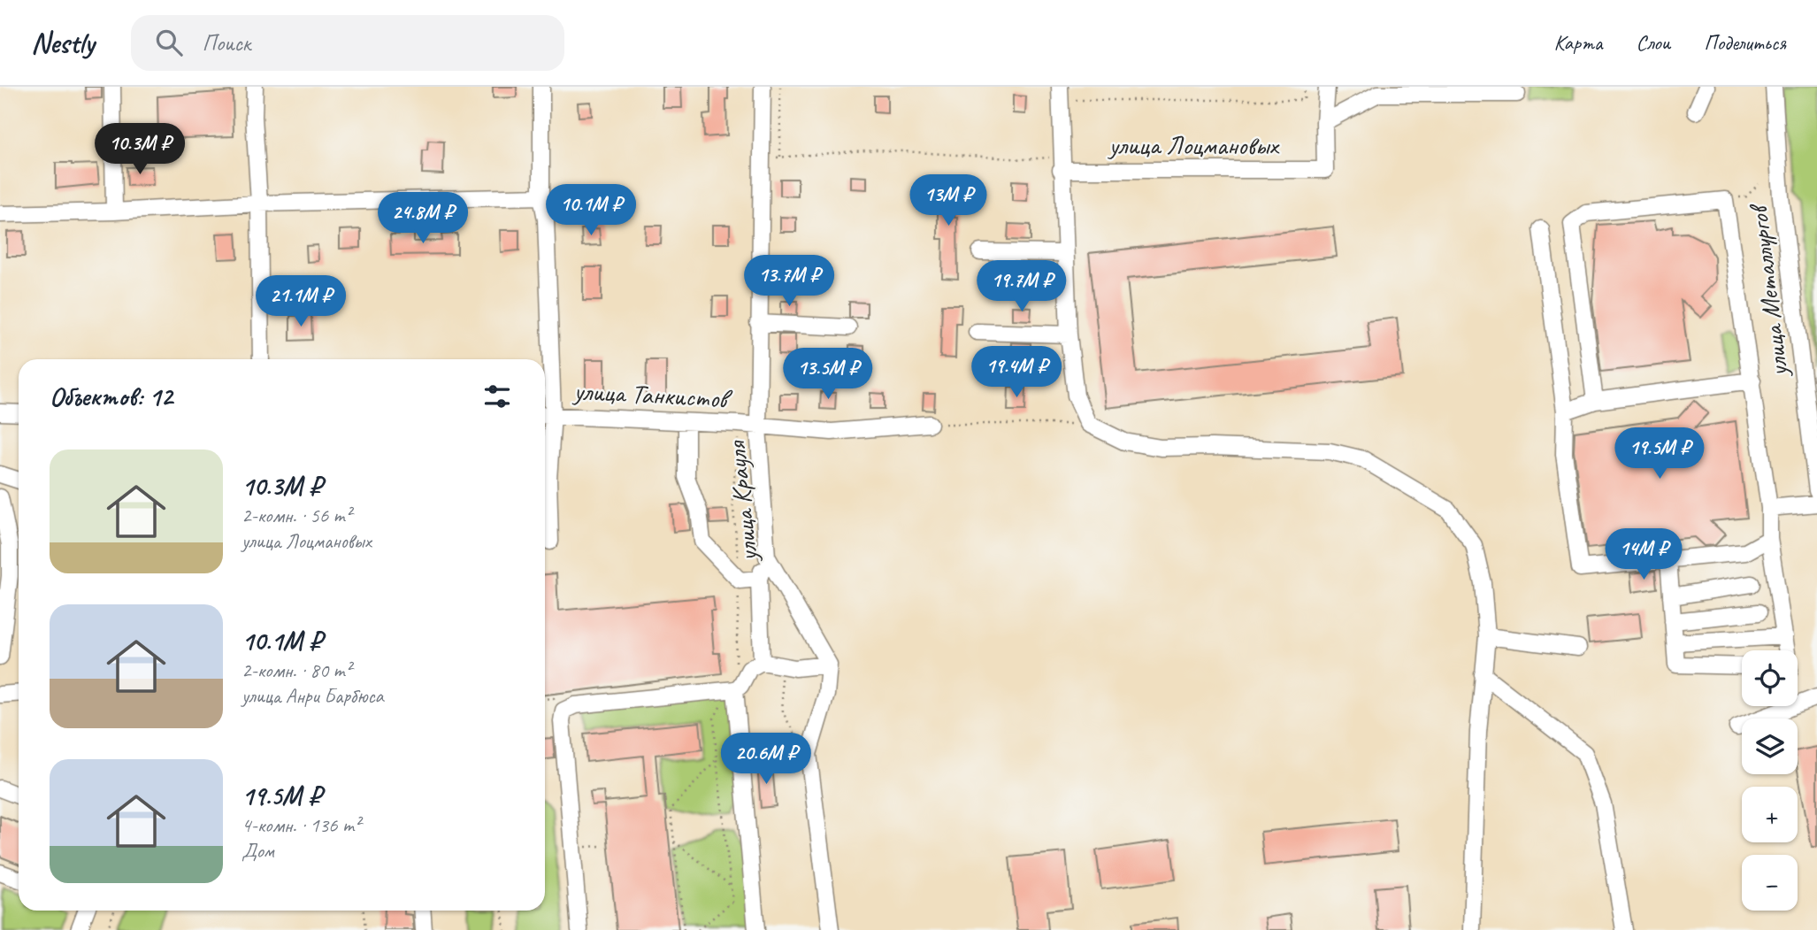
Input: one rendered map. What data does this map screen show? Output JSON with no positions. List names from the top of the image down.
{
  "streets": {
    "street": [
      "улица Лоцмановых",
      "улица Металлургов",
      "улица Танкистов",
      "улица Крауля"
    ]
  },
  "crossings": [
    ["улица Танкистов", "улица Крауля"]
  ],
  "page": {
    "header": "Nestly",
    "search": "Поиск",
    "nav": ["Карта", "Слои", "Поделиться"],
    "price": [
      "10.3M ₽",
      "13M ₽",
      "10.1M ₽",
      "24.8M ₽",
      "13.7M ₽",
      "19.7M ₽",
      "21.1M ₽",
      "19.4M ₽",
      "13.5M ₽",
      "19.5M ₽",
      "14M ₽",
      "20.6M ₽"
    ],
    "heading": "Объектов: 12",
    "list": [
      {
        "name": "10.3M ₽",
        "note": "2-комн. · 56 m² · улица Лоцмановых"
      },
      {
        "name": "10.1M ₽",
        "note": "2-комн. · 80 m² · улица Анри Барбюса"
      },
      {
        "name": "19.5M ₽",
        "note": "4-комн. · 136 m² · Дом"
      }
    ],
    "map_buttons": ["+", "−"]
  }
}
